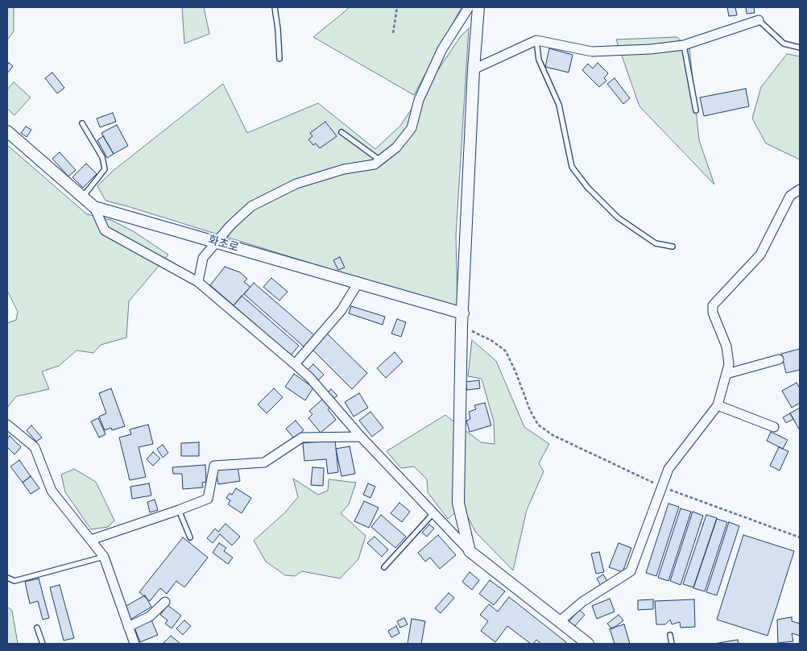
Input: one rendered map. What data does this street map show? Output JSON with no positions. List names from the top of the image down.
{
  "streets": {
    "street": ["화초로"]
  }
}
